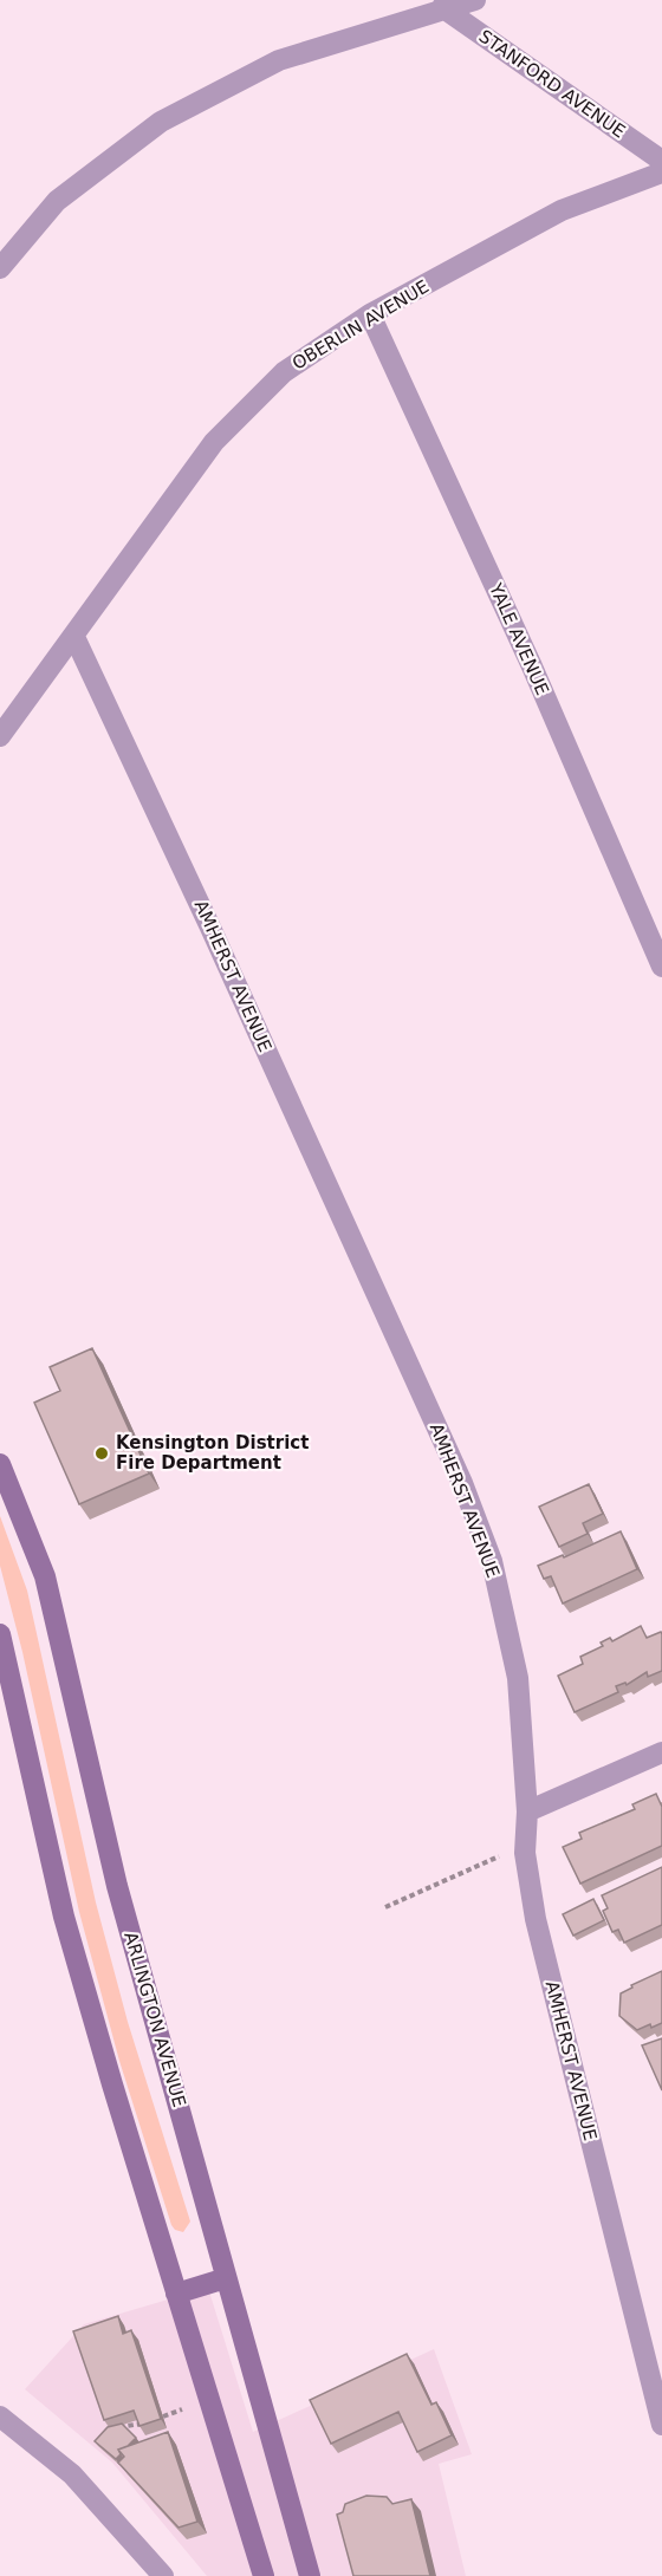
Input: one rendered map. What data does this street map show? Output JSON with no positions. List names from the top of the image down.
{
  "streets": {
    "main road": ["ARLINGTON AVENUE"],
    "street": [
      "STANFORD AVENUE",
      "OBERLIN AVENUE",
      "YALE AVENUE",
      "AMHERST AVENUE"
    ]
  },
  "crossings": [
    ["OBERLIN AVENUE", "YALE AVENUE"],
    ["OBERLIN AVENUE", "AMHERST AVENUE"]
  ],
  "places": ["Kensington District Fire Department"]
}
